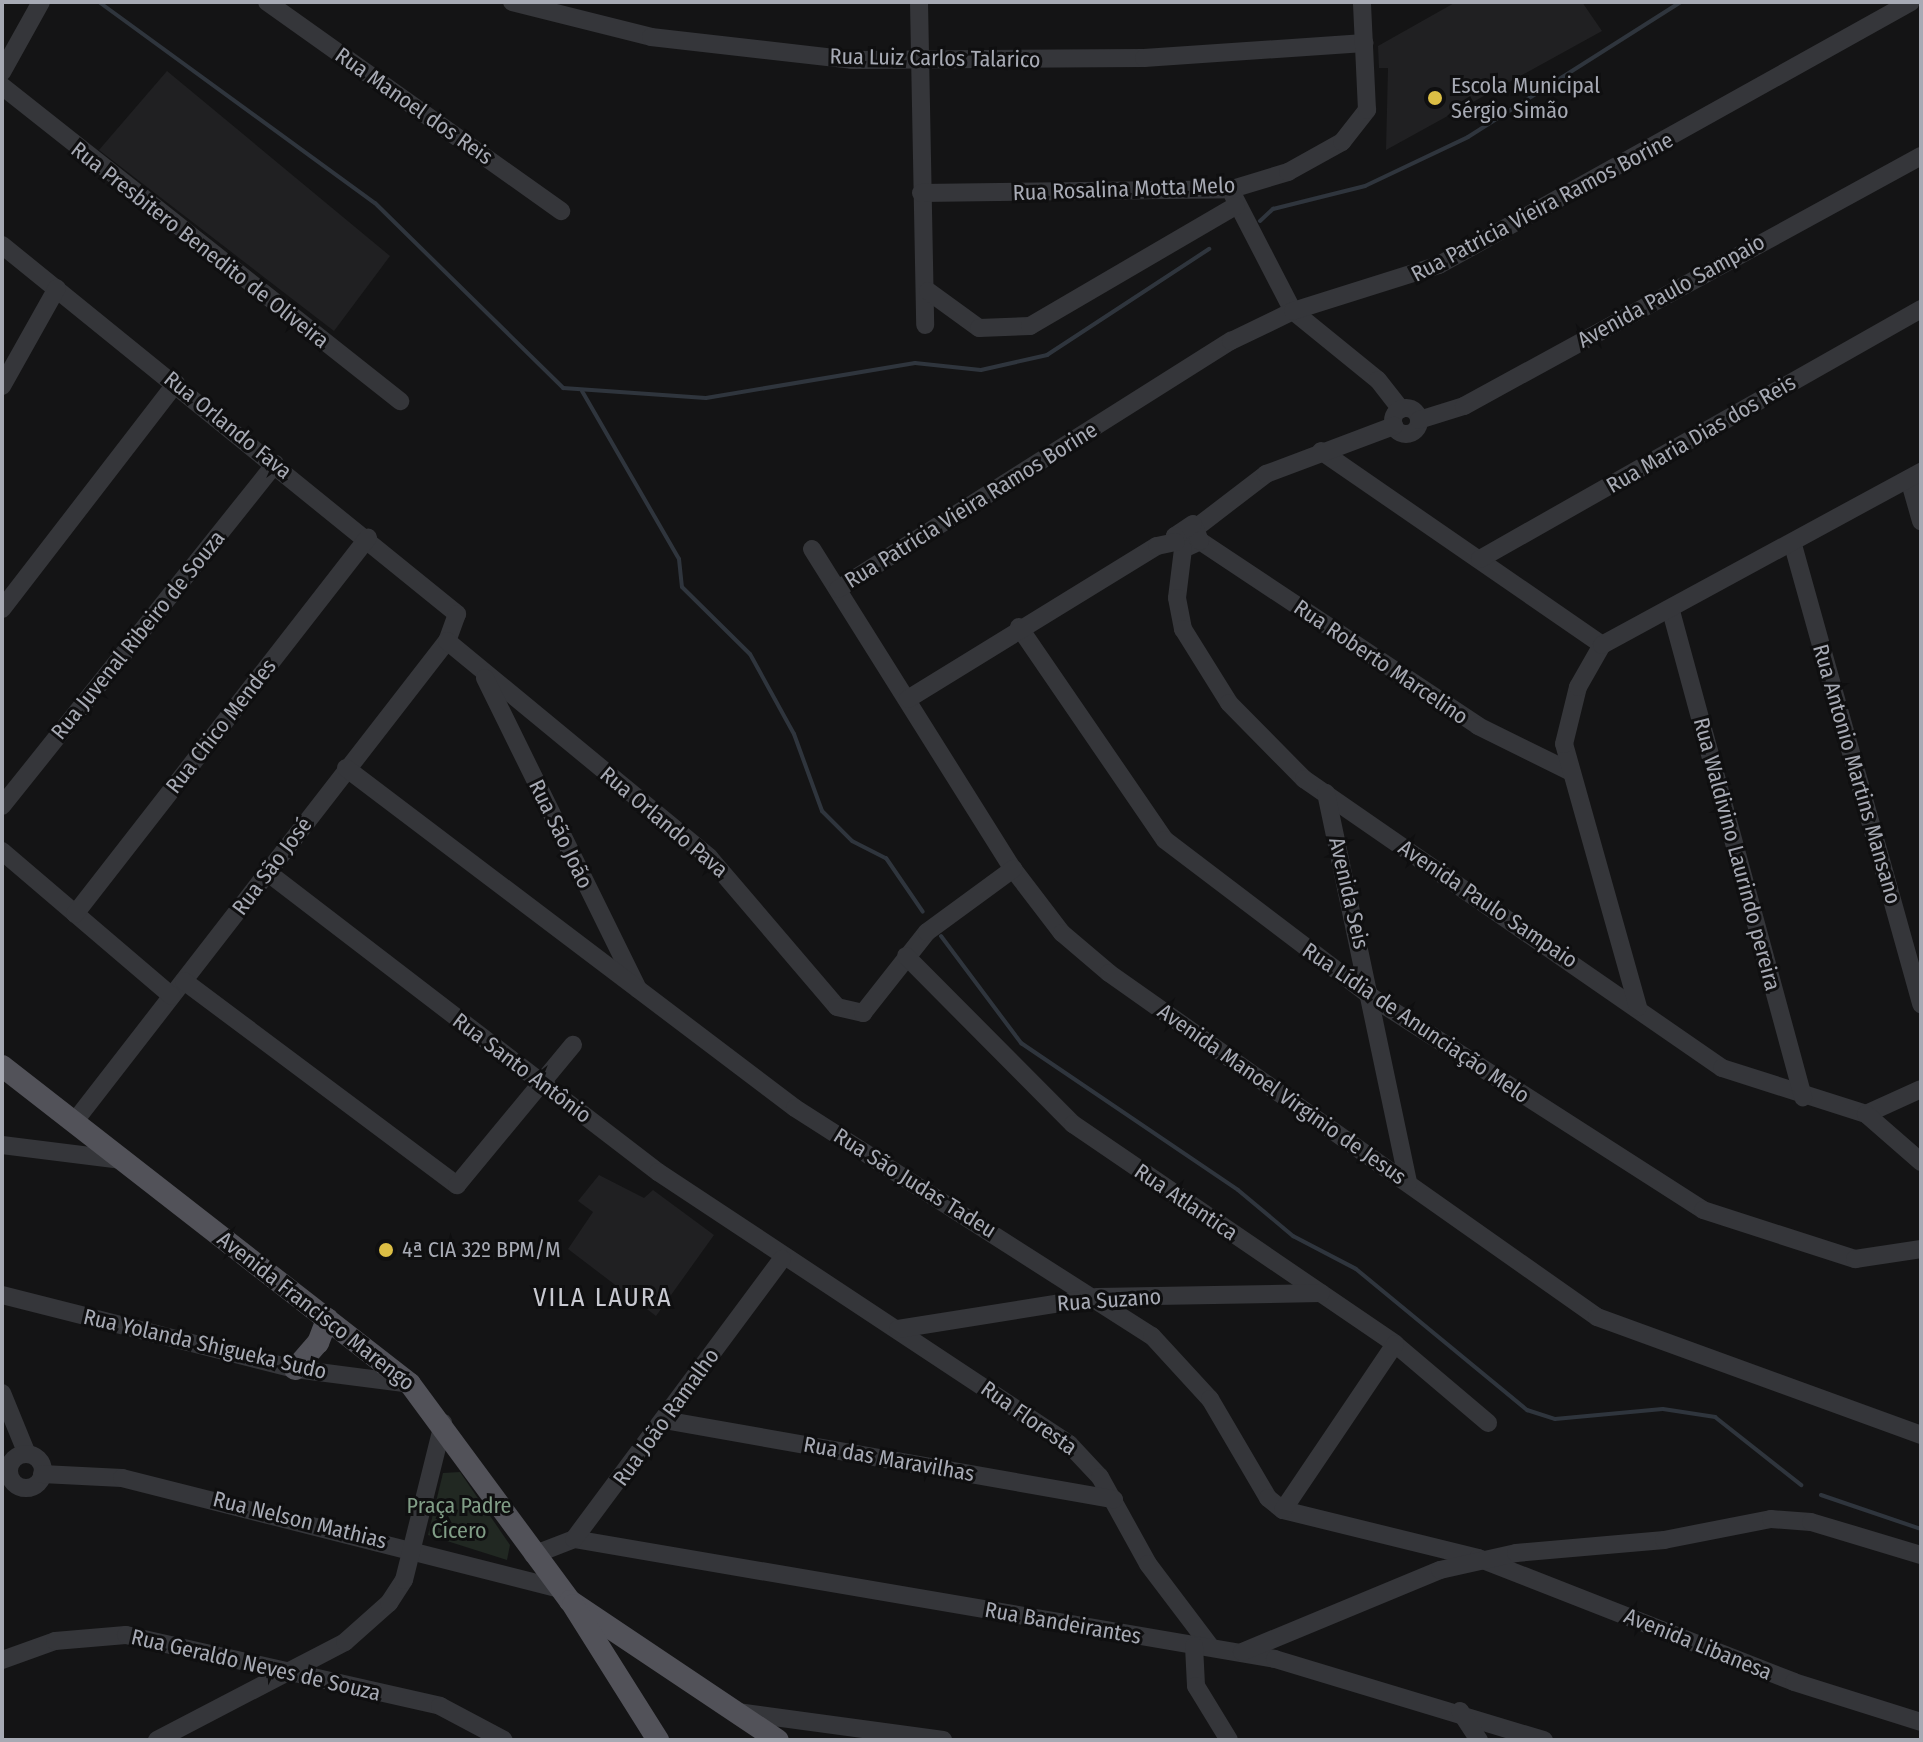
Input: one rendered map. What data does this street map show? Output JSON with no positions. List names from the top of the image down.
{
  "streets": {
    "main road": ["Avenida Francisco Marengo"],
    "street": [
      "Rua Luiz Carlos Talarico",
      "Rua Manoel dos Reis",
      "Rua Rosalina Motta Melo",
      "Rua Patricia Vieira Ramos Borine",
      "Rua Presbitero Benedito de Oliveira",
      "Avenida Paulo Sampaio",
      "Rua Orlando Fava",
      "Rua Maria Dias dos Reis",
      "Rua Juvenal Ribeiro de Souza",
      "Rua Roberto Marcelino",
      "Rua Chico Mendes",
      "Rua Antonio Martins Mansano",
      "Rua Orlando Pava",
      "Rua São João",
      "Rua Waldivino Laurindo pereira",
      "Rua São José",
      "Avenida Seis",
      "Rua Lídia de Anunciação Melo",
      "Rua Santo Antônio",
      "Avenida Manoel Virginio de Jesus",
      "Rua São Judas Tadeu",
      "Rua Atlantica",
      "Rua Suzano",
      "Rua Yolanda Shigueka Sudo",
      "Rua João Ramalho",
      "Rua Floresta",
      "Rua das Maravilhas",
      "Rua Nelson Mathias",
      "Rua Bandeirantes",
      "Avenida Libanesa",
      "Rua Geraldo Neves de Souza"
    ]
  },
  "crossings": [
    ["Rua Luiz Carlos Talarico", "Rua Rosalina Motta Melo"],
    ["Rua Patricia Vieira Ramos Borine", "Avenida Manoel Virginio de Jesus"],
    ["Avenida Paulo Sampaio", "Rua Roberto Marcelino"],
    ["Avenida Paulo Sampaio", "Rua Waldivino Laurindo pereira"],
    ["Avenida Paulo Sampaio", "Avenida Seis"],
    ["Avenida Paulo Sampaio", "Rua Lídia de Anunciação Melo"],
    ["Avenida Paulo Sampaio", "Avenida Manoel Virginio de Jesus"],
    ["Rua Orlando Fava", "Rua Juvenal Ribeiro de Souza"],
    ["Rua Orlando Fava", "Rua Chico Mendes"],
    ["Rua Orlando Fava", "Rua São José"],
    ["Rua Orlando Pava", "Rua São João"],
    ["Rua Orlando Pava", "Rua São José"],
    ["Rua Orlando Pava", "Rua Atlantica"],
    ["Rua São João", "Rua São Judas Tadeu"],
    ["Rua São José", "Rua Santo Antônio"],
    ["Rua São José", "Rua São Judas Tadeu"],
    ["Rua São José", "Avenida Francisco Marengo"],
    ["Avenida Seis", "Rua Lídia de Anunciação Melo"],
    ["Avenida Seis", "Avenida Manoel Virginio de Jesus"],
    ["Rua Santo Antônio", "Rua João Ramalho"],
    ["Rua Santo Antônio", "Rua Floresta"],
    ["Rua São Judas Tadeu", "Rua Suzano"],
    ["Rua Atlantica", "Rua Suzano"],
    ["Rua Suzano", "Rua Floresta"],
    ["Avenida Francisco Marengo", "Rua Yolanda Shigueka Sudo"],
    ["Avenida Francisco Marengo", "Rua Nelson Mathias"],
    ["Rua João Ramalho", "Rua Floresta"],
    ["Rua João Ramalho", "Rua das Maravilhas"],
    ["Rua João Ramalho", "Rua Bandeirantes"],
    ["Rua Floresta", "Rua das Maravilhas"],
    ["Rua Floresta", "Rua Bandeirantes"]
  ],
  "districts": ["VILA LAURA"],
  "parks": ["Praça Padre Cícero"],
  "places": ["Escola Municipal Sérgio Simão", "4ª CIA 32º BPM/M"]
}
